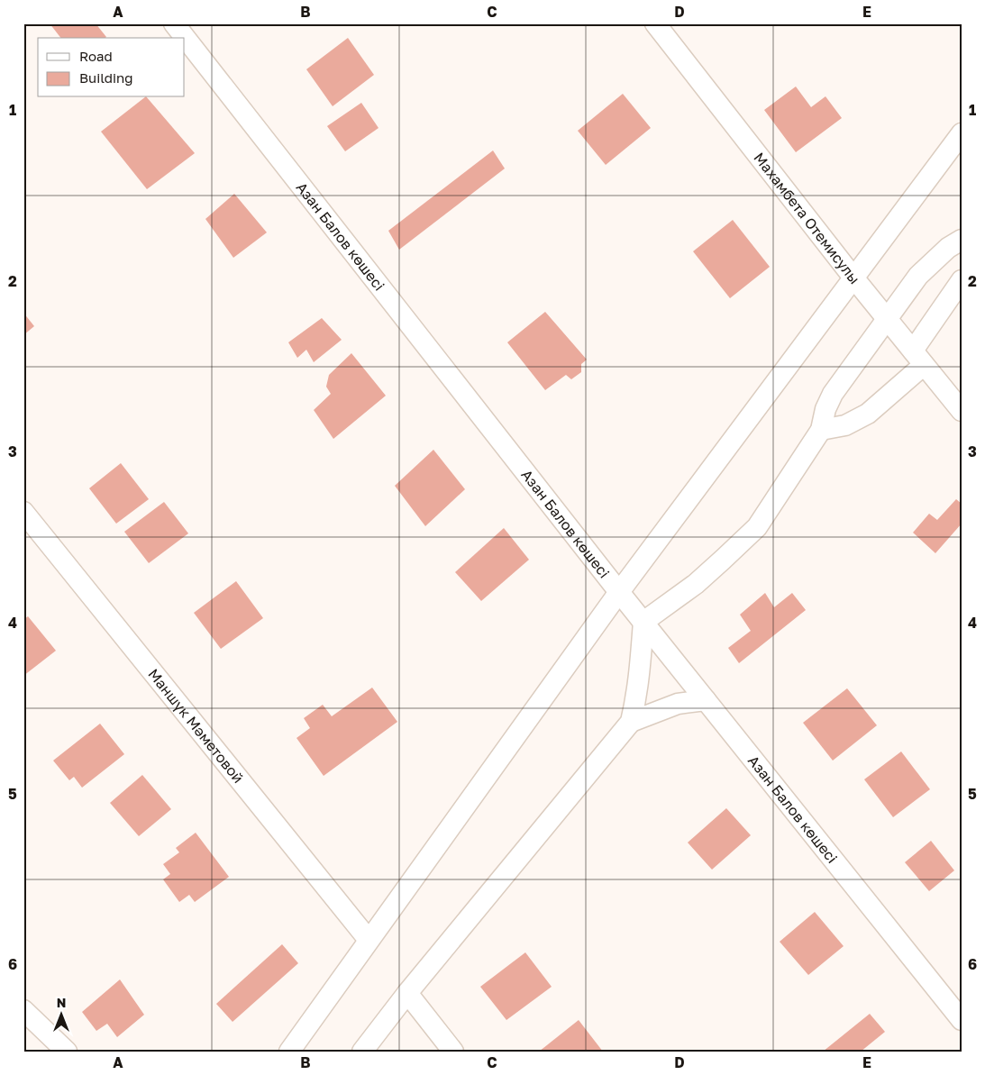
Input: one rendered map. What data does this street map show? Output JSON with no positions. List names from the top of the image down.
{
  "streets": {
    "street": ["Махамбета Отемисулы", "Азан Балов көшесі", "Маншүк Мәметовой"]
  },
  "legend": ["Road", "Building"],
  "north": "top",
  "grid": {
    "columns": [
      "A",
      "B",
      "C",
      "D",
      "E"
    ],
    "rows": [
      "1",
      "2",
      "3",
      "4",
      "5",
      "6"
    ]
  }
}
